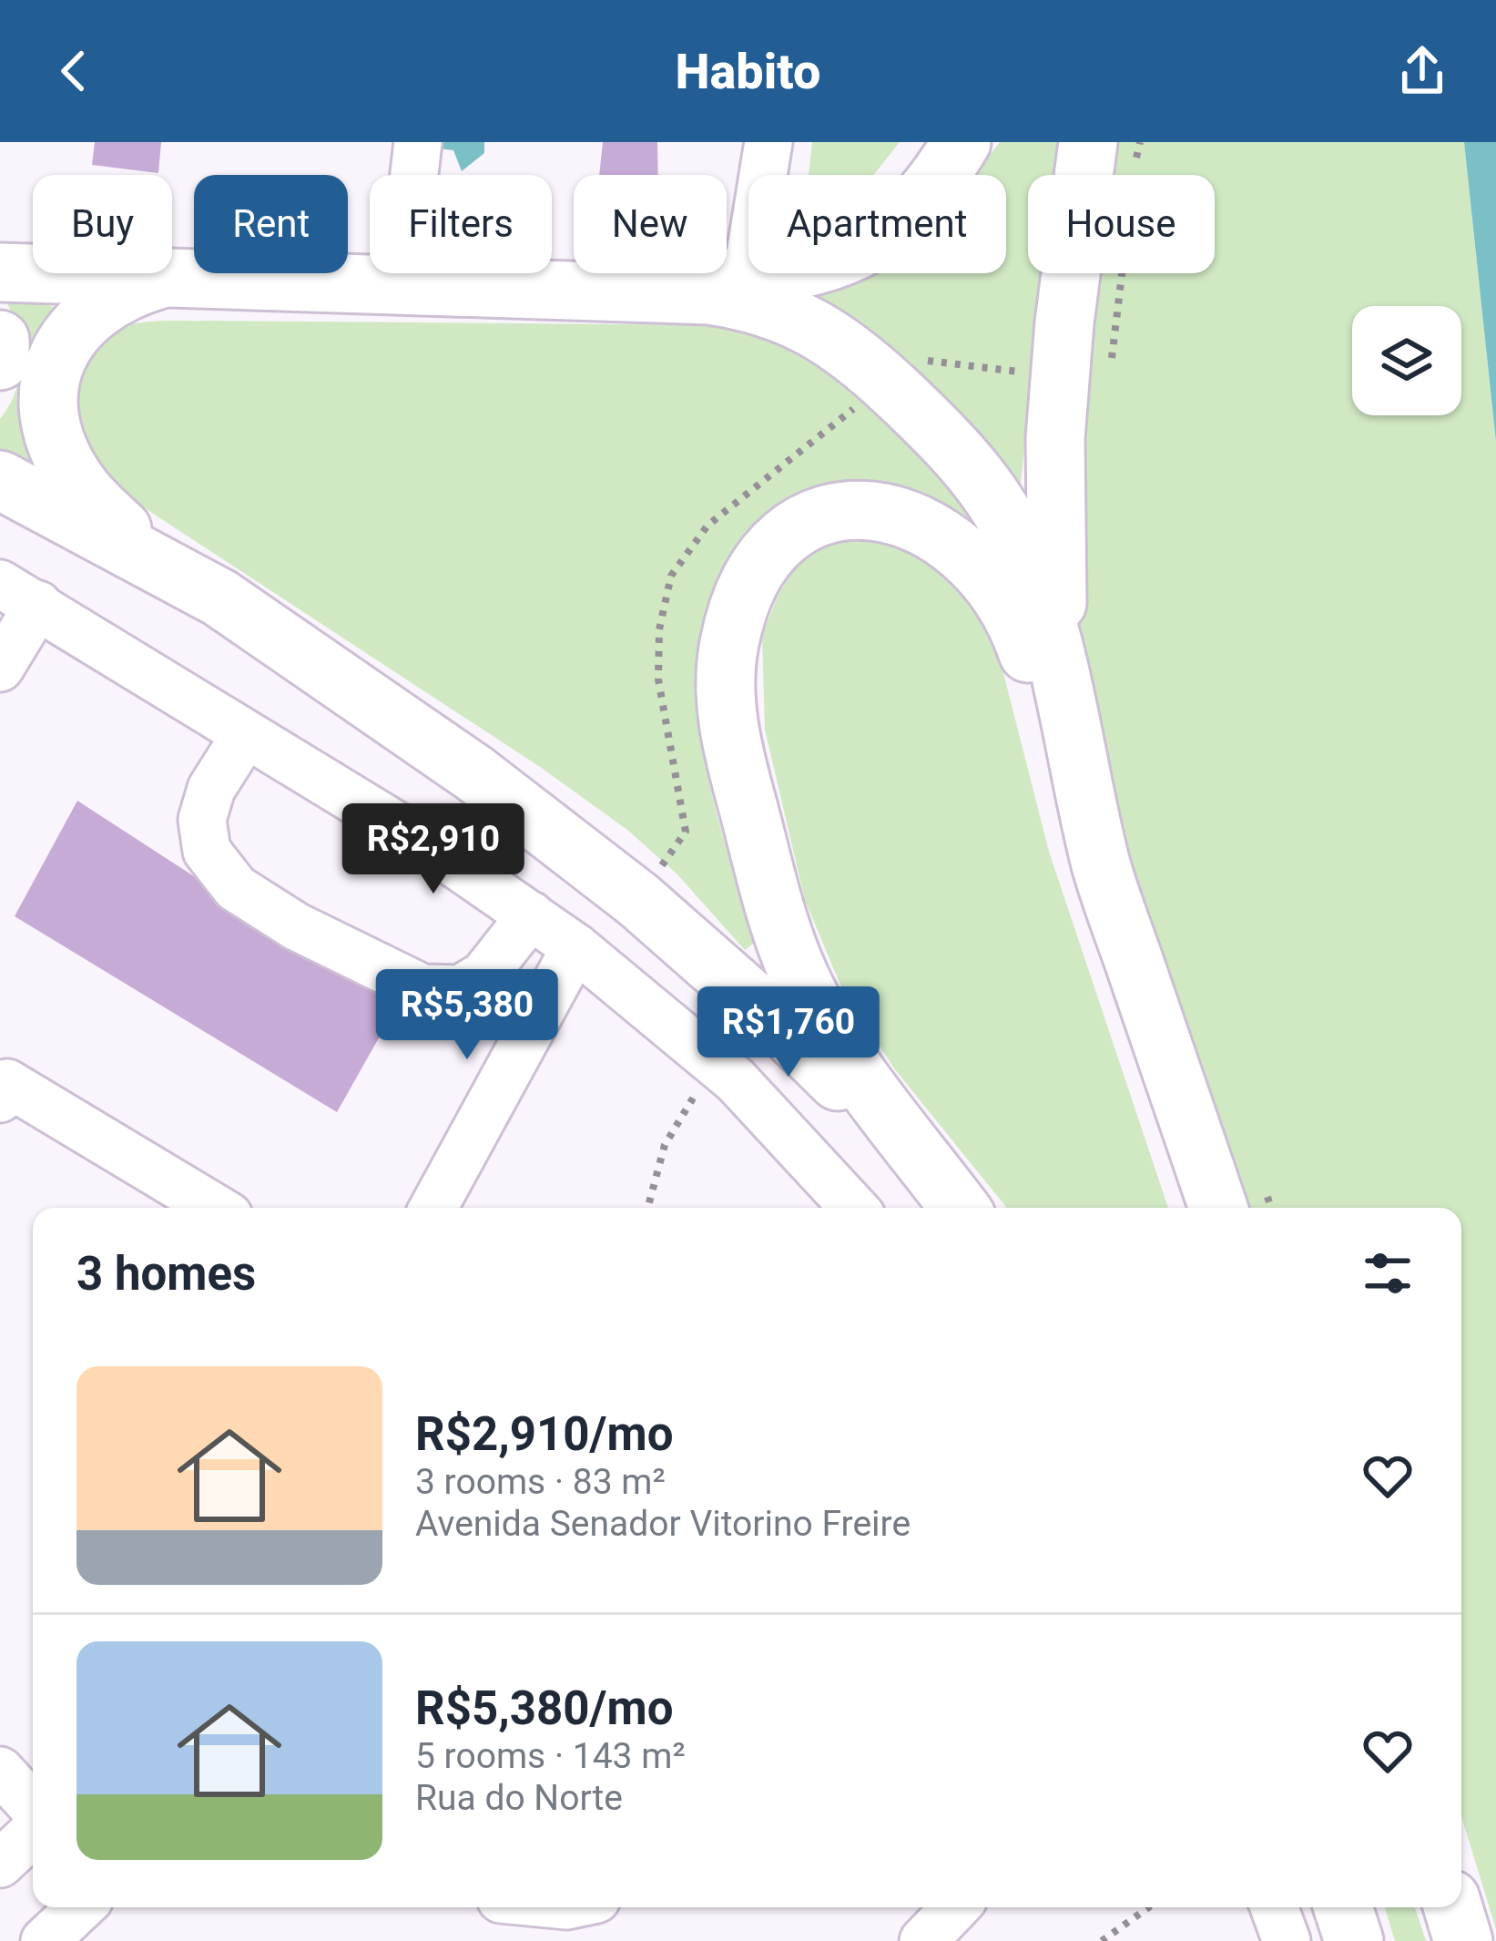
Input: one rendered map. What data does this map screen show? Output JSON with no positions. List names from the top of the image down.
{
  "page": {
    "header": "Habito",
    "chip": [
      "Buy",
      "Rent",
      "Filters",
      "New",
      "Apartment",
      "House"
    ],
    "price": ["R$2,910", "R$5,380", "R$1,760"],
    "heading": "3 homes",
    "list": [
      {
        "name": "R$2,910/mo",
        "note": "3 rooms · 83 m² · Avenida Senador Vitorino Freire"
      },
      {
        "name": "R$5,380/mo",
        "note": "5 rooms · 143 m² · Rua do Norte"
      }
    ]
  }
}
